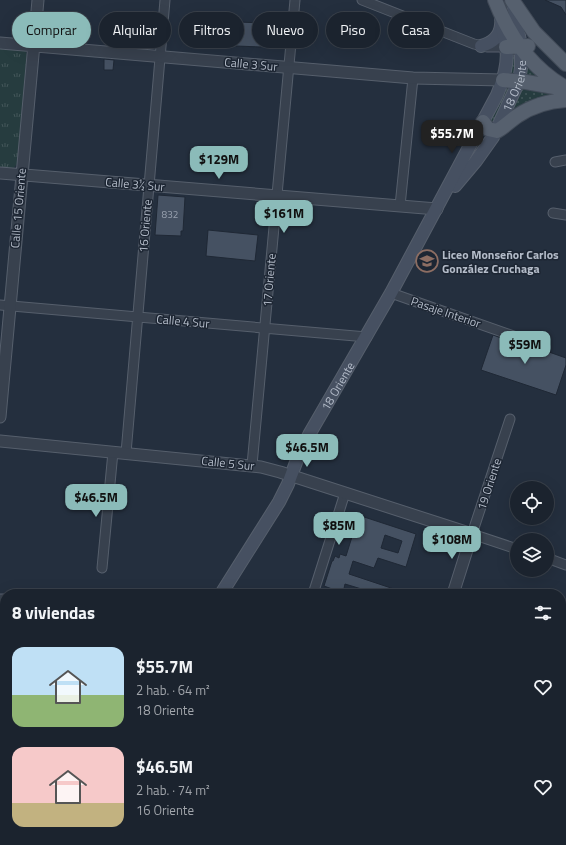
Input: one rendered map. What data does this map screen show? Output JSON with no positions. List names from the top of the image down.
{
  "streets": {
    "main road": ["18 Oriente"],
    "street": [
      "Calle 3 Sur",
      "Calle 3½ Sur",
      "Calle 15 Oriente",
      "16 Oriente",
      "17 Oriente",
      "Pasaje Interior",
      "Calle 4 Sur",
      "Calle 5 Sur",
      "19 Oriente"
    ]
  },
  "crossings": [
    ["Calle 3 Sur", "18 Oriente"],
    ["Calle 3 Sur", "16 Oriente"],
    ["Calle 3 Sur", "17 Oriente"],
    ["18 Oriente", "Calle 3½ Sur"],
    ["18 Oriente", "Pasaje Interior"],
    ["18 Oriente", "Calle 4 Sur"],
    ["18 Oriente", "Calle 5 Sur"],
    ["Calle 3½ Sur", "Calle 15 Oriente"],
    ["Calle 3½ Sur", "16 Oriente"],
    ["Calle 3½ Sur", "17 Oriente"],
    ["Calle 15 Oriente", "Calle 4 Sur"],
    ["16 Oriente", "Calle 4 Sur"],
    ["16 Oriente", "Calle 5 Sur"],
    ["17 Oriente", "Calle 4 Sur"],
    ["17 Oriente", "Calle 5 Sur"],
    ["Calle 5 Sur", "19 Oriente"]
  ],
  "places": {
    "school or university": ["Liceo Monseñor Carlos González Cruchaga"]
  },
  "house_numbers": ["832"],
  "page": {
    "chip": [
      "Comprar",
      "Alquilar",
      "Filtros",
      "Nuevo",
      "Piso",
      "Casa"
    ],
    "price": [
      "$55.7M",
      "$129M",
      "$161M",
      "$59M",
      "$46.5M",
      "$46.5M",
      "$85M",
      "$108M"
    ],
    "heading": "8 viviendas",
    "list": [
      {
        "name": "$55.7M",
        "note": "2 hab. · 64 m² · 18 Oriente"
      },
      {
        "name": "$46.5M",
        "note": "2 hab. · 74 m² · 16 Oriente"
      }
    ]
  }
}
